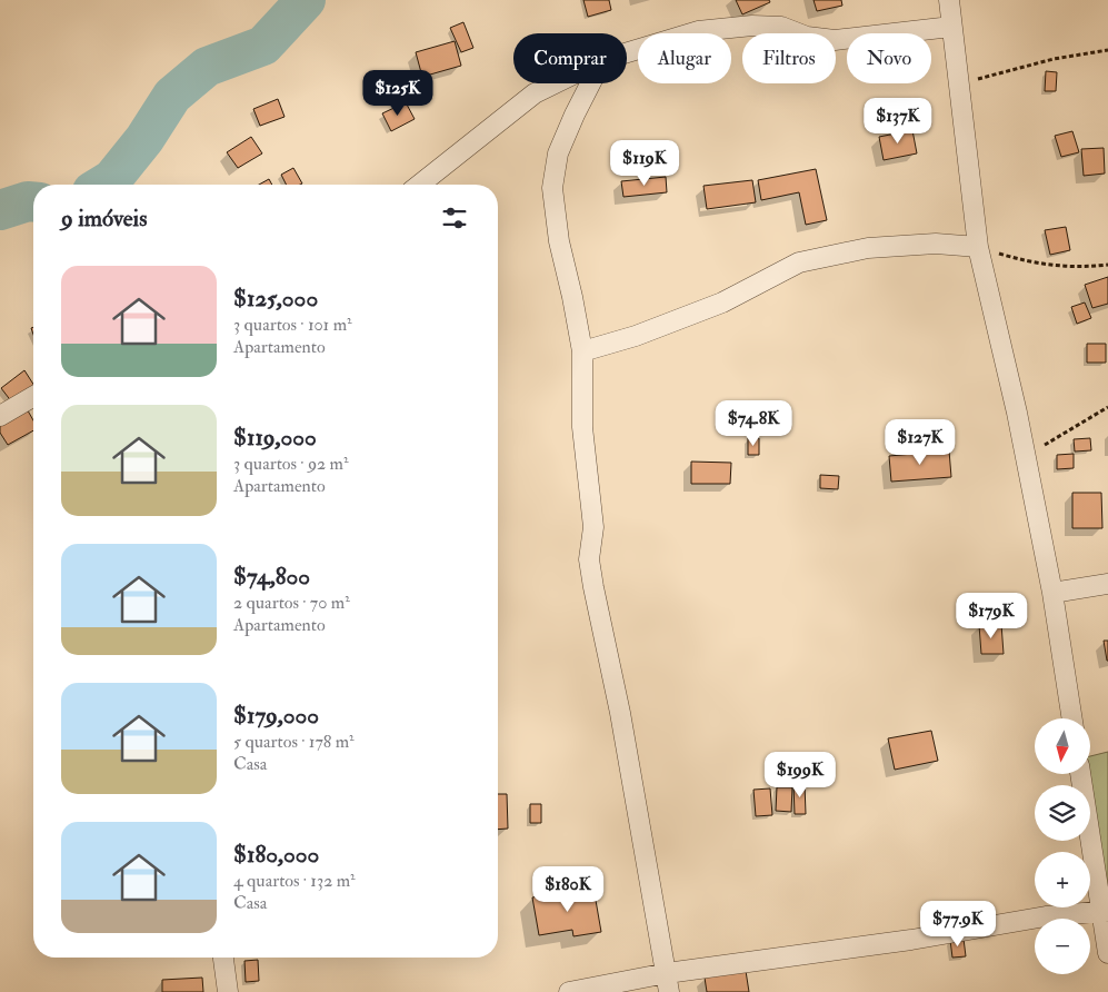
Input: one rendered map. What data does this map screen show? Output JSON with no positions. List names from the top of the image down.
{
  "north": "bottom",
  "page": {
    "chip": [
      "Comprar",
      "Alugar",
      "Filtros",
      "Novo"
    ],
    "price": [
      "$125K",
      "$137K",
      "$119K",
      "$74.8K",
      "$127K",
      "$179K",
      "$199K",
      "$180K",
      "$77.9K"
    ],
    "heading": "9 imóveis",
    "list": [
      {
        "name": "$125,000",
        "note": "3 quartos · 101 m² · Apartamento"
      },
      {
        "name": "$119,000",
        "note": "3 quartos · 92 m² · Apartamento"
      },
      {
        "name": "$74,800",
        "note": "2 quartos · 70 m² · Apartamento"
      },
      {
        "name": "$179,000",
        "note": "5 quartos · 178 m² · Casa"
      },
      {
        "name": "$180,000",
        "note": "4 quartos · 132 m² · Casa"
      }
    ],
    "map_buttons": ["+", "−"]
  }
}
